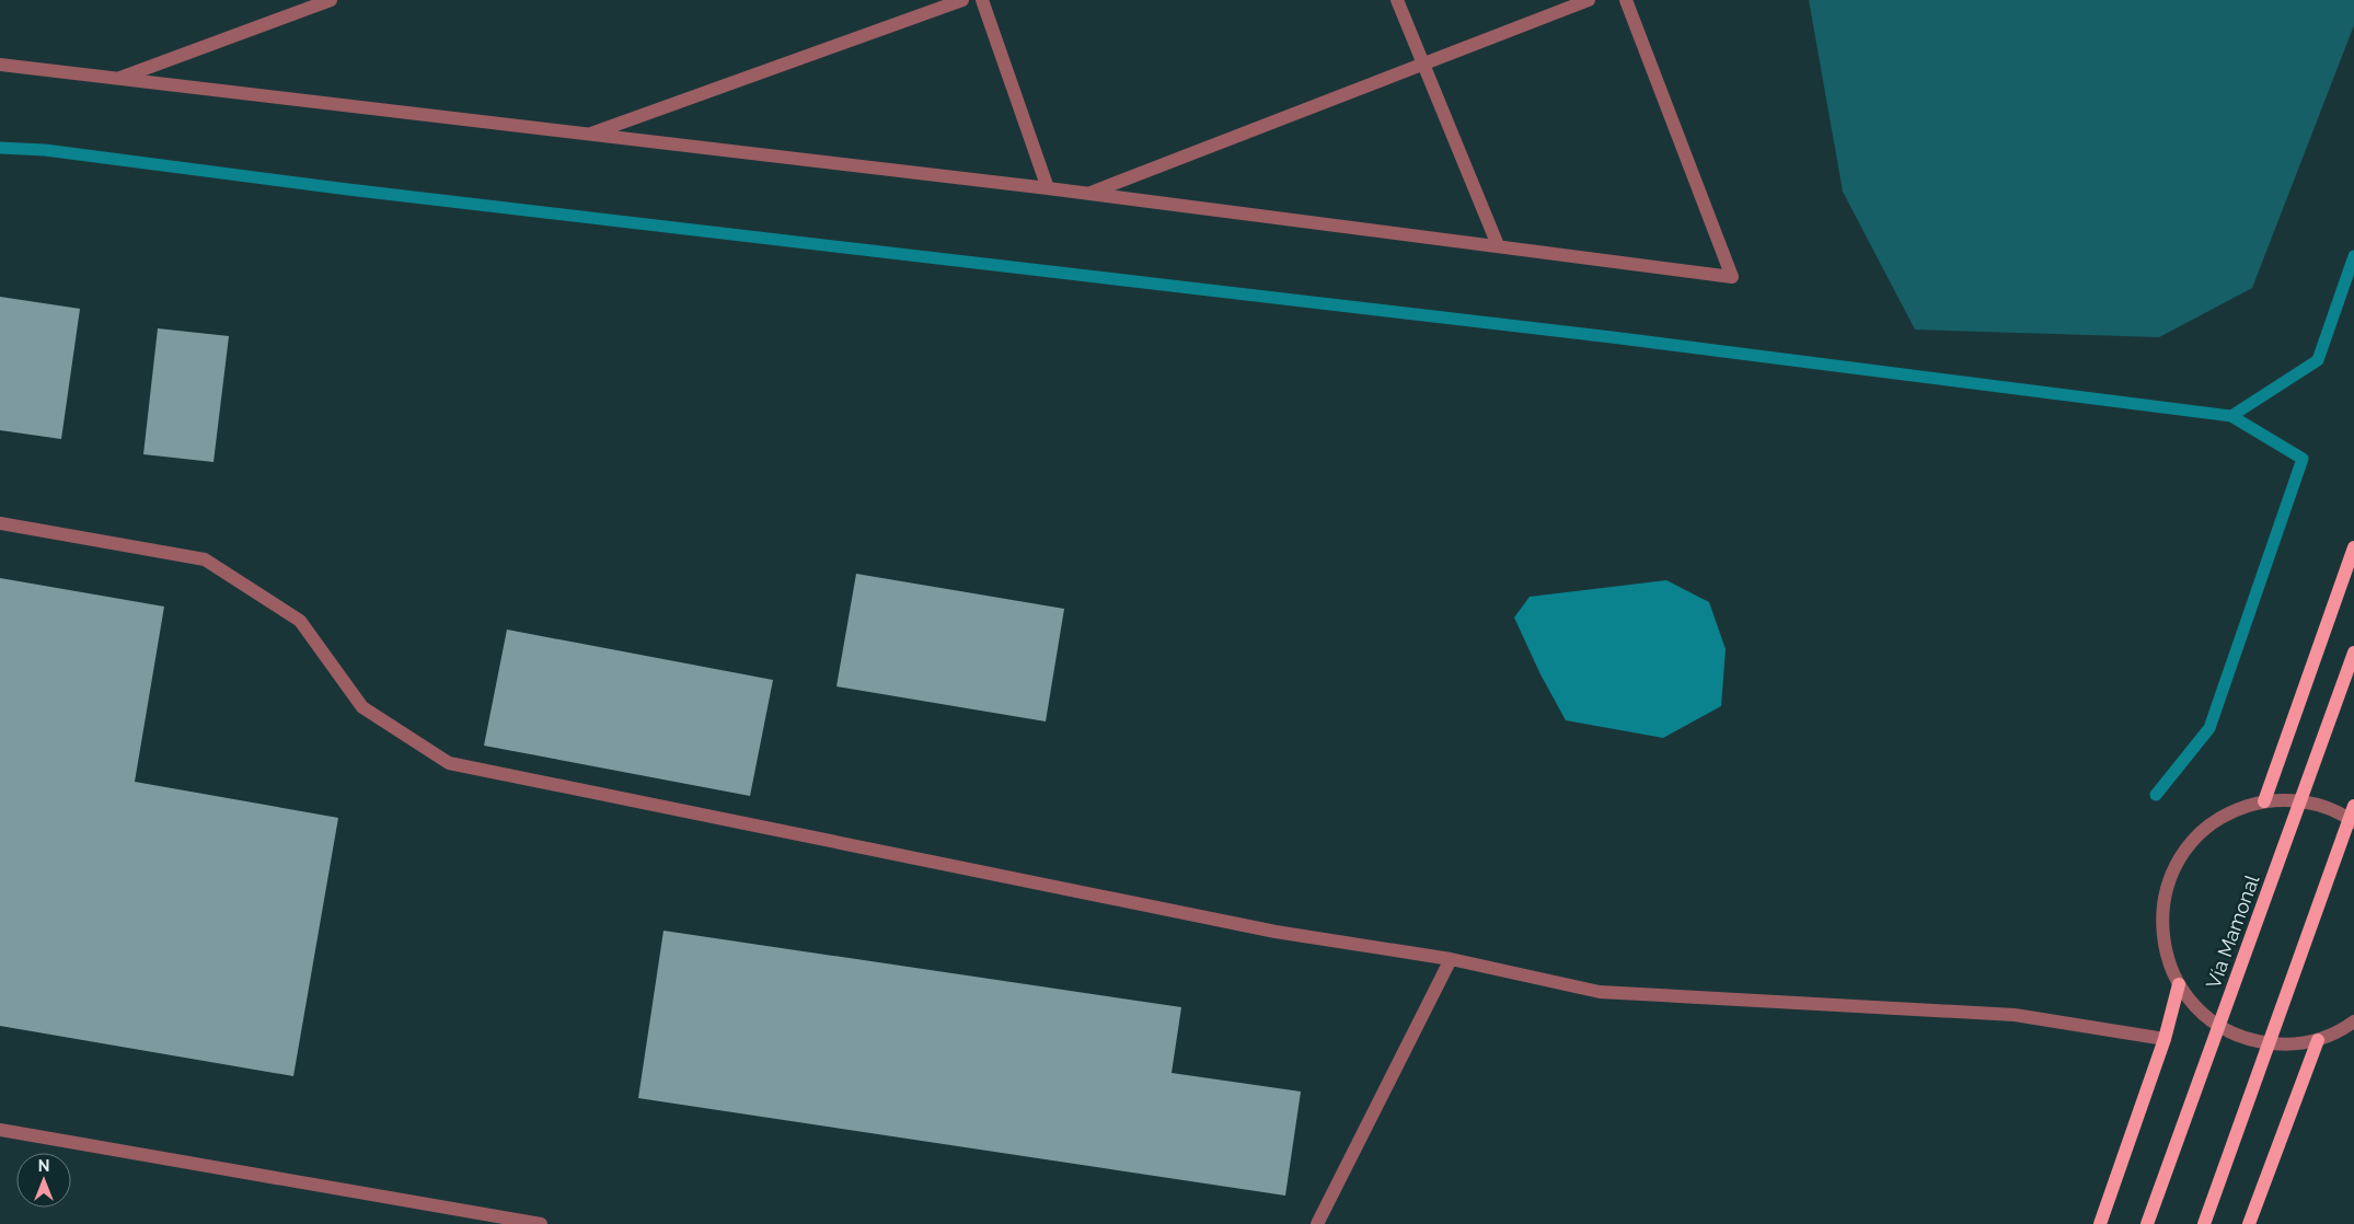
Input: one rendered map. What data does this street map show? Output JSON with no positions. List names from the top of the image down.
{
  "streets": {
    "main road": ["Vía Mamonal"]
  },
  "north": "top"
}
